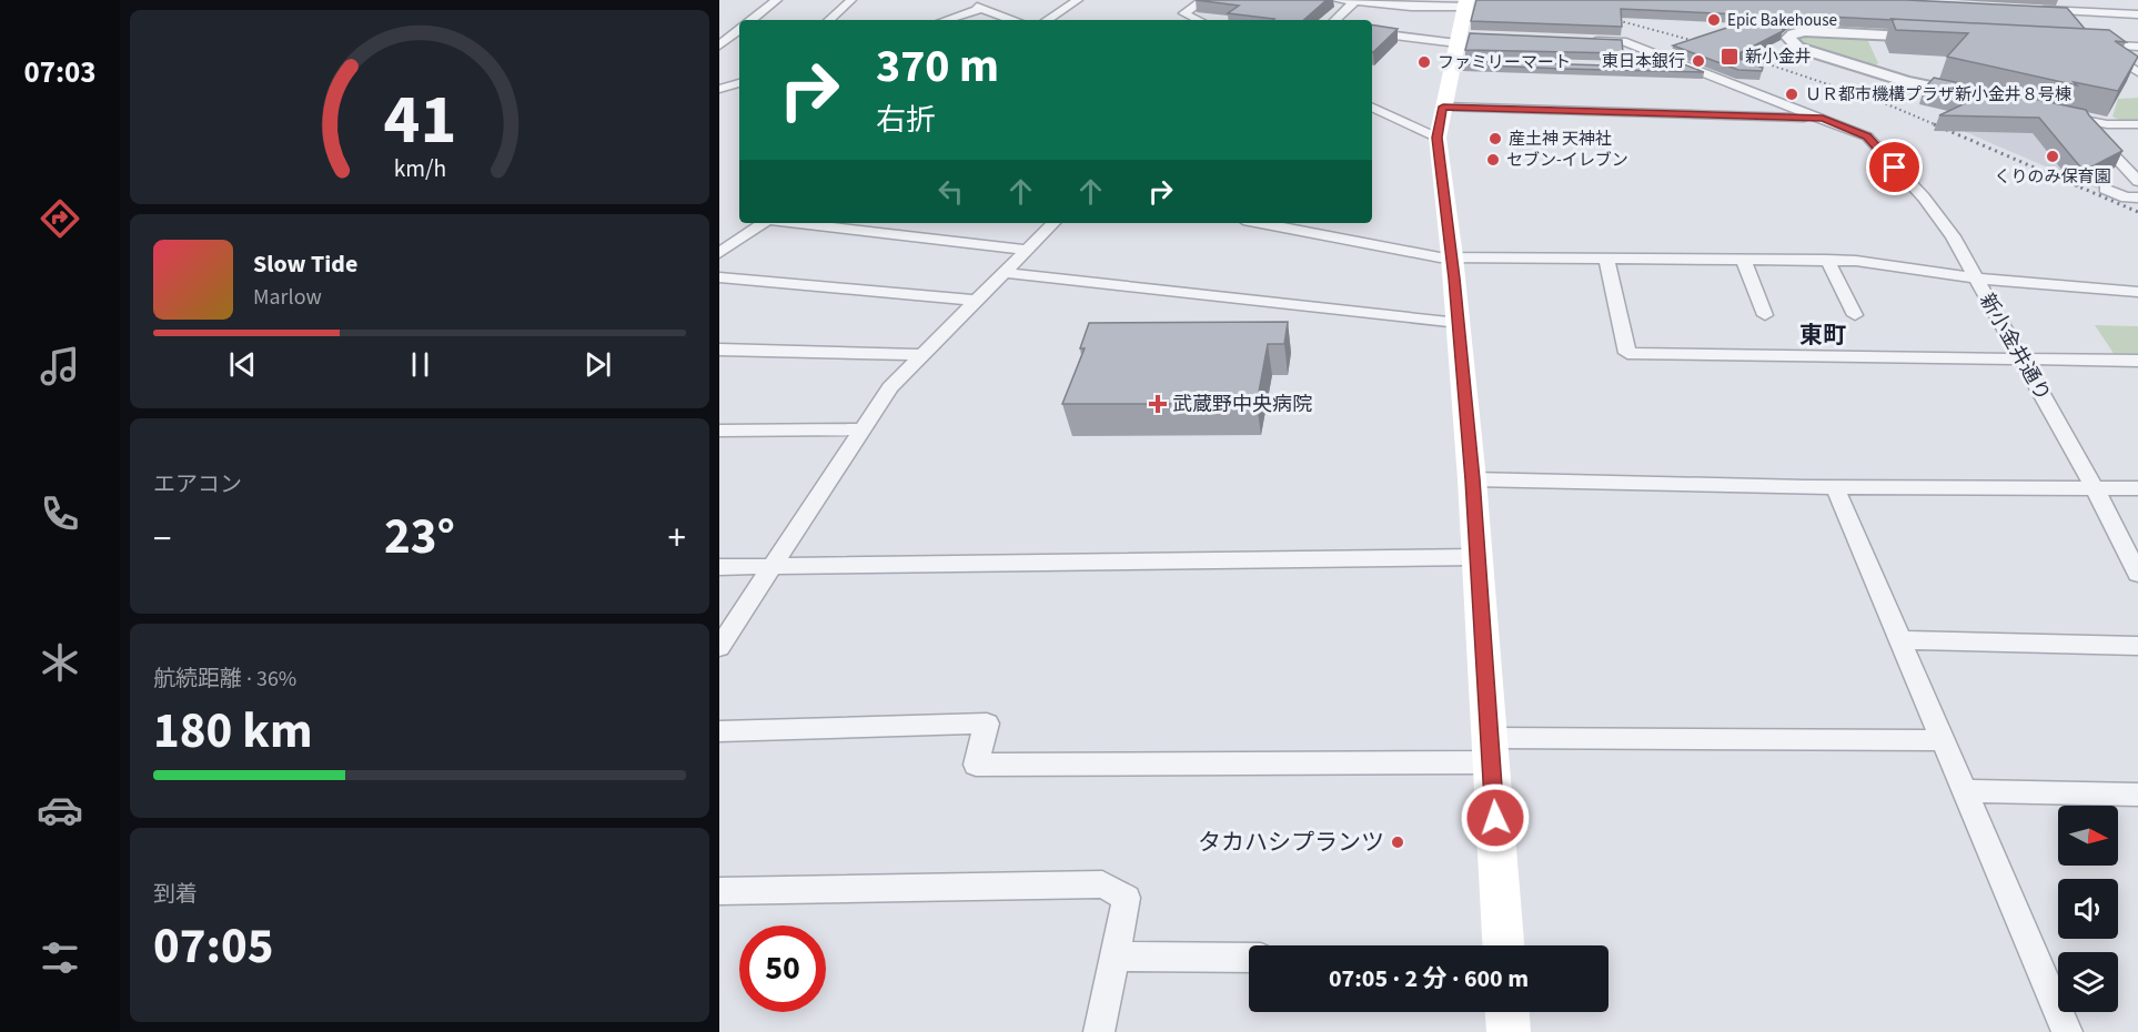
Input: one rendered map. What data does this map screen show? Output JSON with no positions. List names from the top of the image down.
{
  "streets": {
    "street": ["新小金井通り"]
  },
  "districts": ["東町"],
  "places": {
    "other": [
      "Epic Bakehouse",
      "東日本銀行",
      "ファミリーマート",
      "ＵＲ都市機構プラザ新小金井８号棟",
      "産土神 天神社",
      "くりのみ保育園",
      "セブン-イレブン",
      "タカハシプランツ"
    ],
    "transit": ["新小金井"],
    "health": ["武蔵野中央病院"]
  },
  "north": "right",
  "page": {
    "tabs": "07:03",
    "turn": ["370 m", "右折"],
    "song": ["Slow Tide", "Marlow"],
    "tile": [
      "エアコン",
      ["航続距離 · 36%", "180 km"],
      ["到着", "07:05"]
    ],
    "heat": ["−", "23°", "+"],
    "limit": "50",
    "trip": "07:05 · 2 分 · 600 m",
    "gauge": ["41", "km/h"]
  }
}
